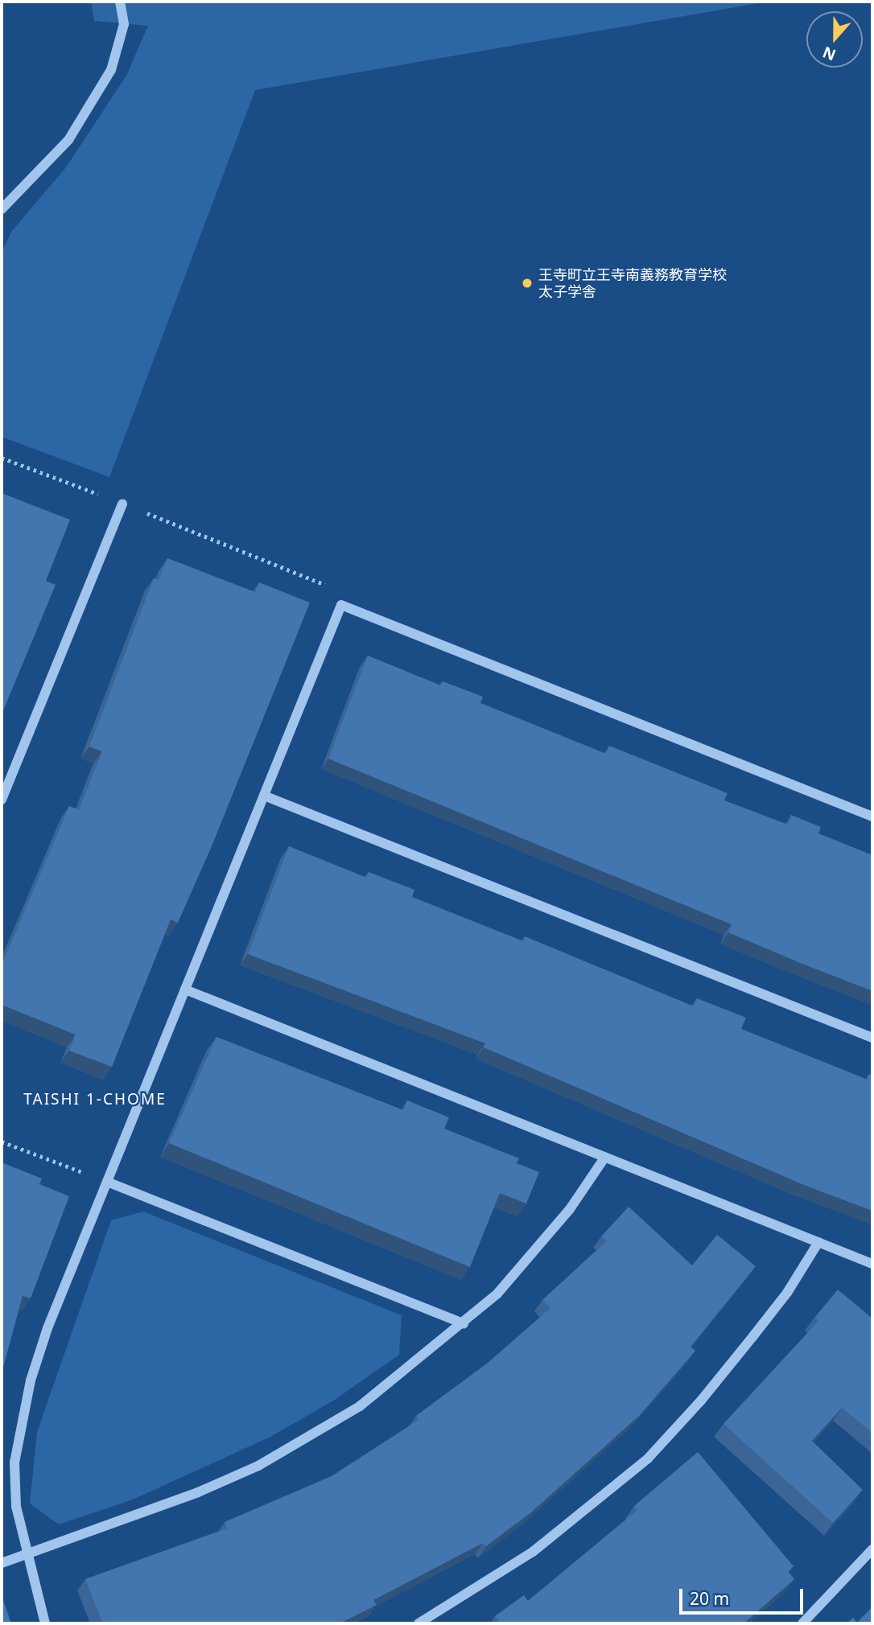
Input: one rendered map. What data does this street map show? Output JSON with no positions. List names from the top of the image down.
{
  "districts": ["TAISHI 1-CHOME"],
  "places": ["王寺町立王寺南義務教育学校 太子学舎"],
  "scale_bar": "20 m",
  "north": "bottom"
}
